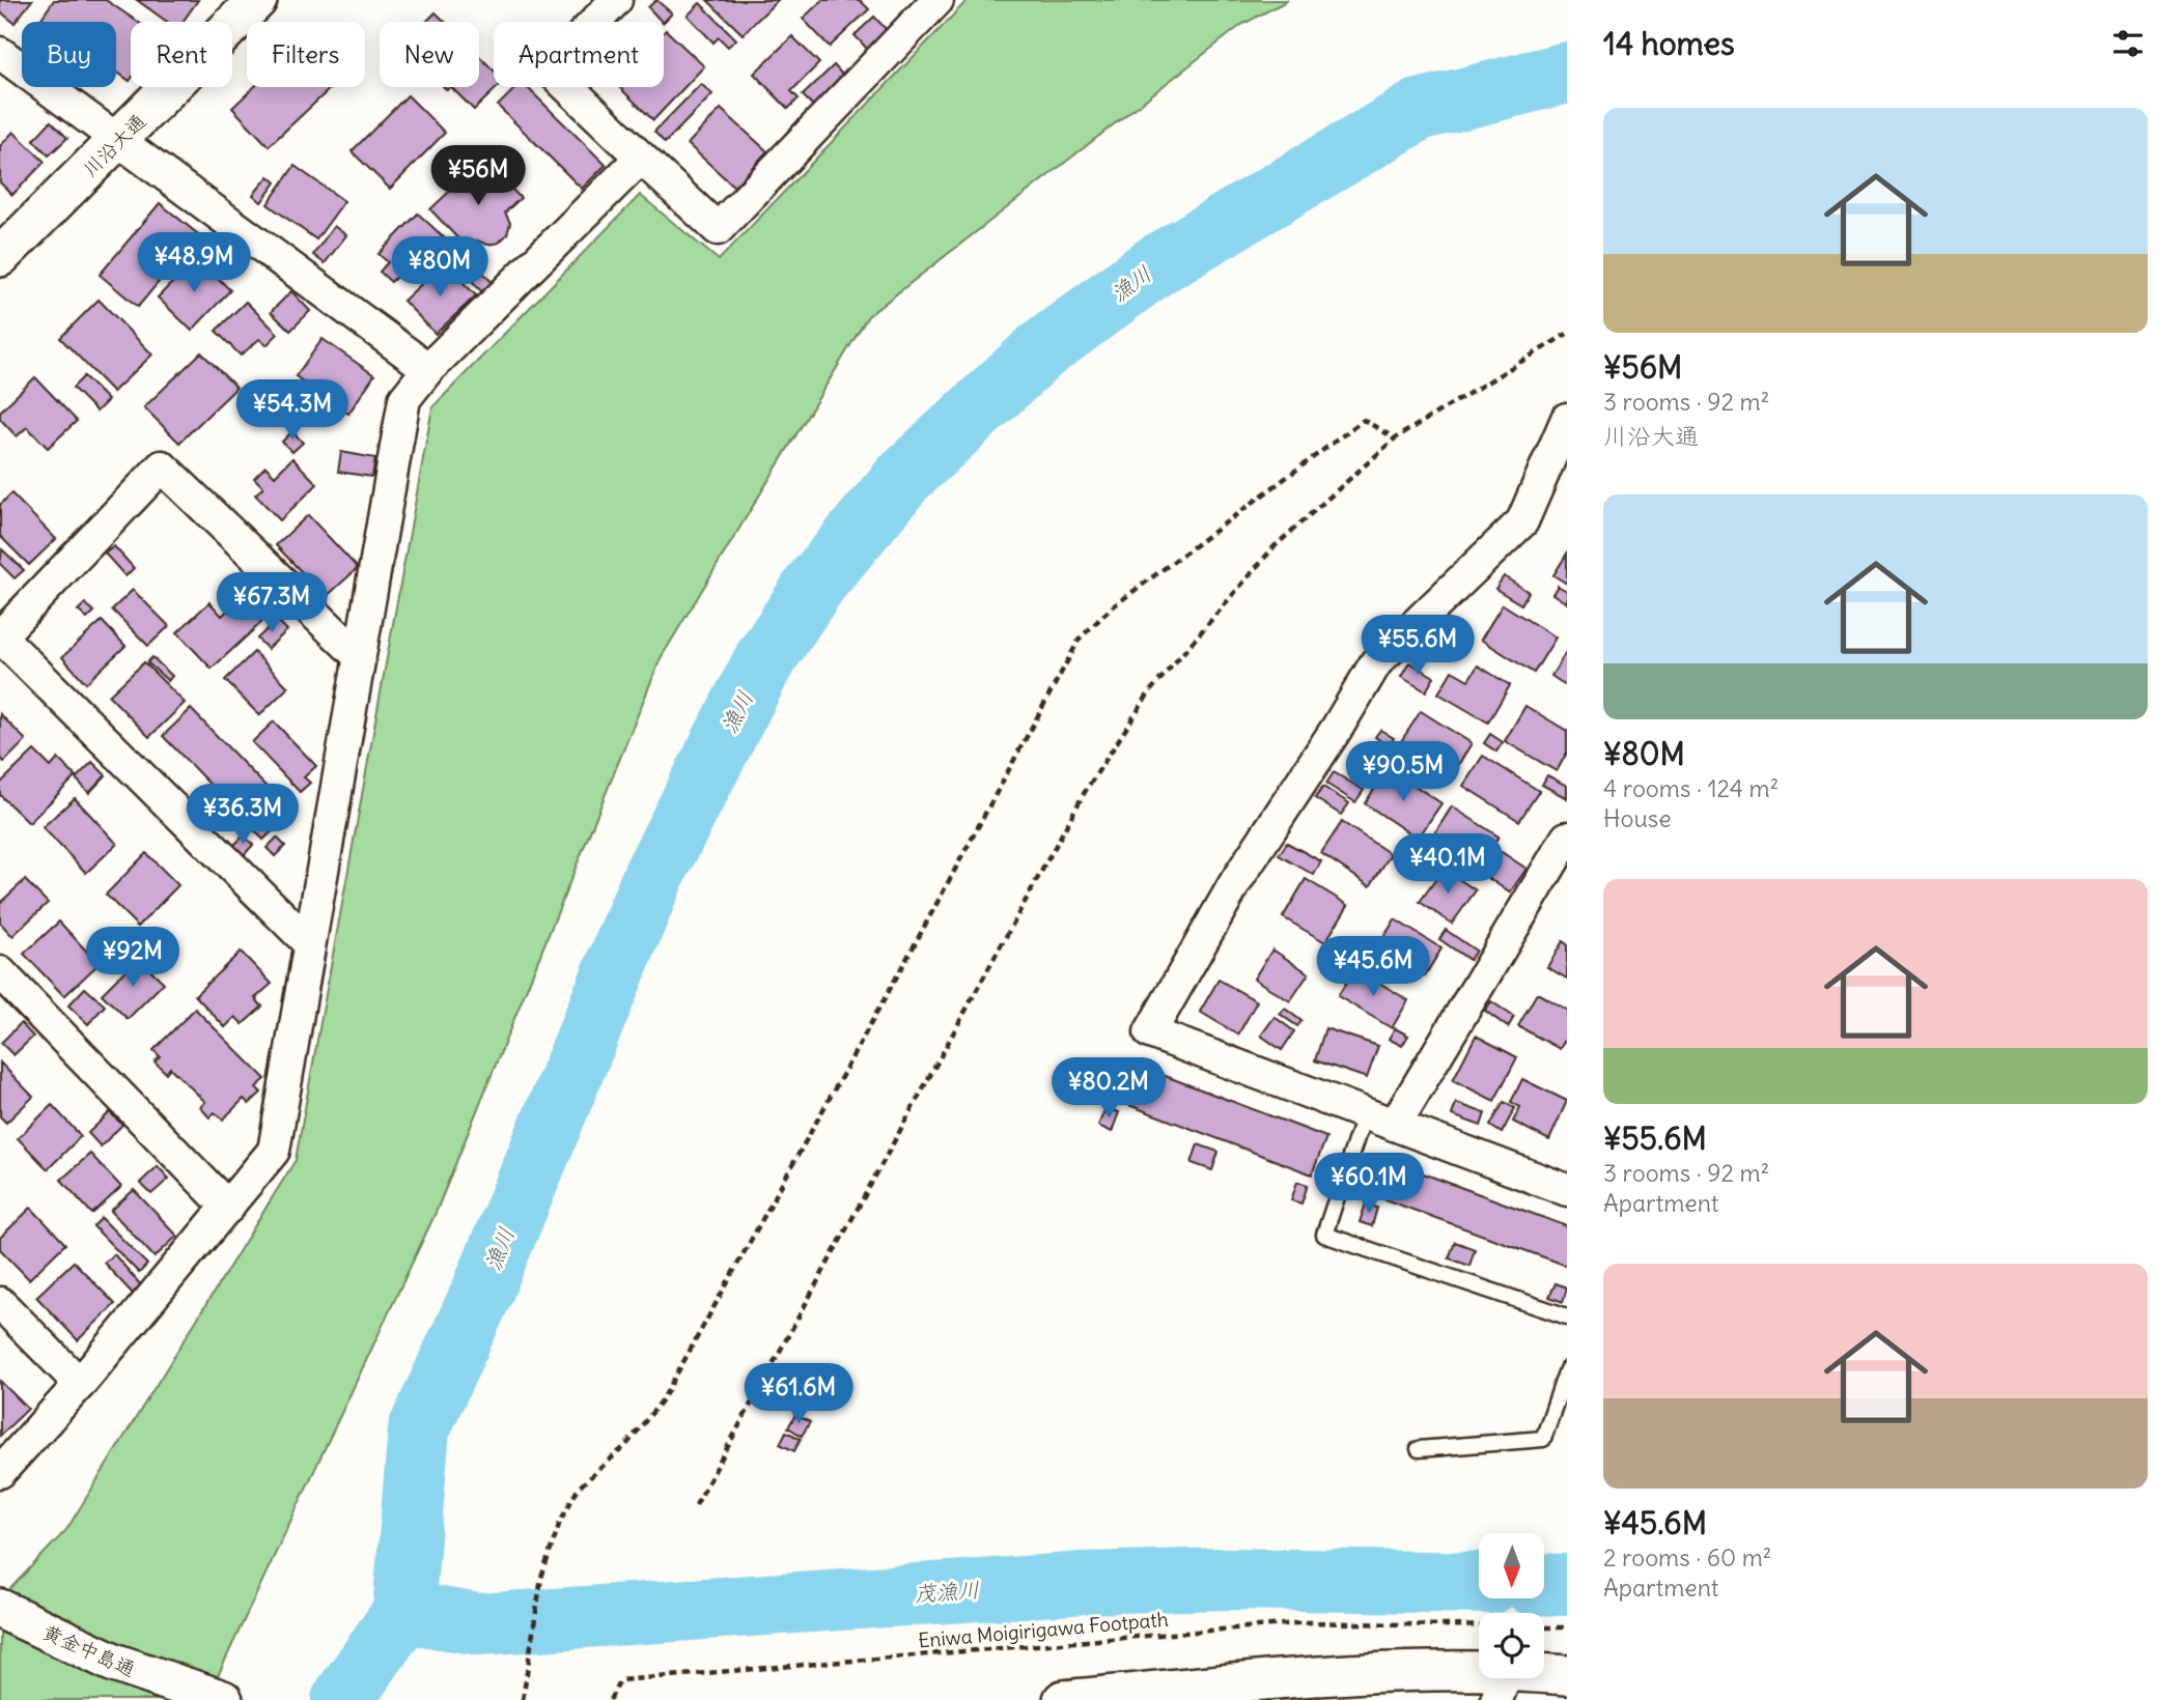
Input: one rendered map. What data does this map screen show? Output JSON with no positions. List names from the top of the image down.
{
  "streets": {
    "street": ["川沿大通", "黄金中島通"],
    "path": ["Eniwa Moigirigawa Footpath"]
  },
  "water": ["漁川", "茂漁川"],
  "north": "bottom",
  "page": {
    "heading": "14 homes",
    "chip": [
      "Buy",
      "Rent",
      "Filters",
      "New",
      "Apartment"
    ],
    "list": [
      {
        "name": "¥56M",
        "note": "3 rooms · 92 m² · 川沿大通"
      },
      {
        "name": "¥80M",
        "note": "4 rooms · 124 m² · House"
      },
      {
        "name": "¥55.6M",
        "note": "3 rooms · 92 m² · Apartment"
      },
      {
        "name": "¥45.6M",
        "note": "2 rooms · 60 m² · Apartment"
      }
    ],
    "price": [
      "¥56M",
      "¥48.9M",
      "¥80M",
      "¥54.3M",
      "¥67.3M",
      "¥55.6M",
      "¥90.5M",
      "¥36.3M",
      "¥40.1M",
      "¥92M",
      "¥45.6M",
      "¥80.2M",
      "¥60.1M",
      "¥61.6M"
    ]
  }
}
